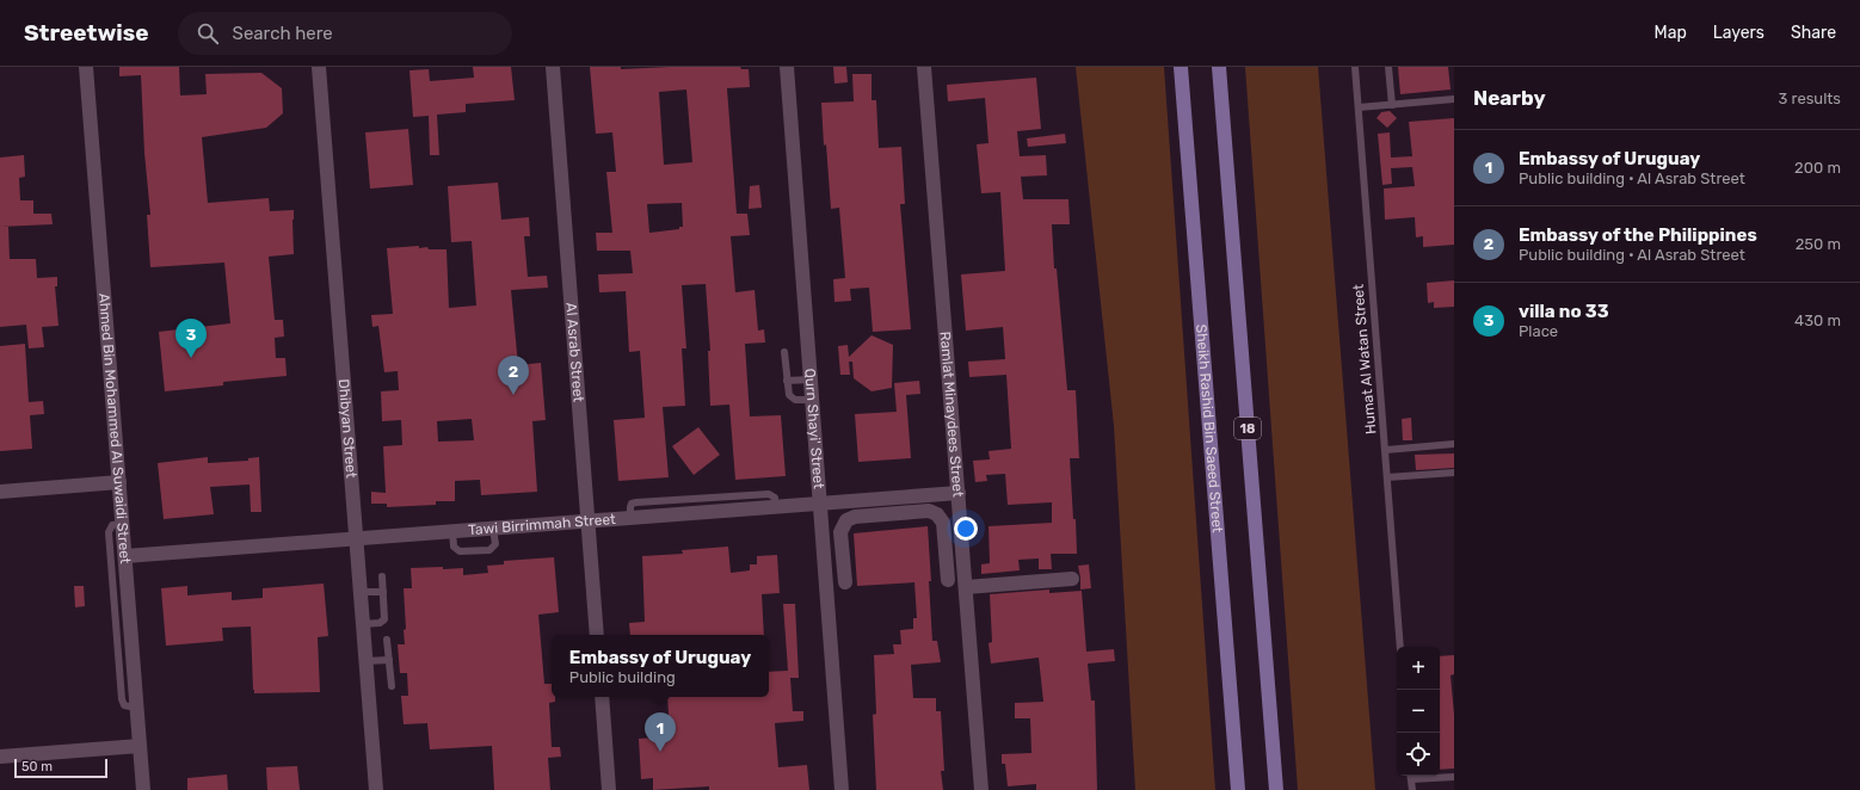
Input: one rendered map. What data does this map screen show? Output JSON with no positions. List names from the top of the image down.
{
  "streets": {
    "main road": ["Sheikh Rashid Bin Saeed Street", "18"],
    "street": [
      "Al Asrab Street",
      "Ramlat Minaydees Street",
      "Ahmed Bin Mohammed Al Suwaidi Street",
      "Dhibyan Street",
      "Qurn Shayi' Street",
      "Tawi Birrimmah Street"
    ],
    "lane": ["Humat Al Watan Street"]
  },
  "crossings": [
    ["Al Asrab Street", "Tawi Birrimmah Street"],
    ["Ramlat Minaydees Street", "Tawi Birrimmah Street"],
    ["Ahmed Bin Mohammed Al Suwaidi Street", "Tawi Birrimmah Street"],
    ["Dhibyan Street", "Tawi Birrimmah Street"],
    ["Qurn Shayi' Street", "Tawi Birrimmah Street"]
  ],
  "scale_bar": "50 m",
  "page": {
    "header": "Streetwise",
    "search": "Search here",
    "nav": ["Map", "Layers", "Share"],
    "heading": ["Nearby", "3 results"],
    "list": [
      {
        "mark": "1",
        "name": "Embassy of Uruguay",
        "note": "Public building · Al Asrab Street",
        "value": "200 m"
      },
      {
        "mark": "2",
        "name": "Embassy of the Philippines",
        "note": "Public building · Al Asrab Street",
        "value": "250 m"
      },
      {
        "mark": "3",
        "name": "villa no 33",
        "note": "Place",
        "value": "430 m"
      }
    ],
    "pins": ["3", "2", "1"],
    "popup": ["Embassy of Uruguay", "Public building"],
    "map_buttons": ["+", "−"],
    "scale": "50 m"
  }
}
